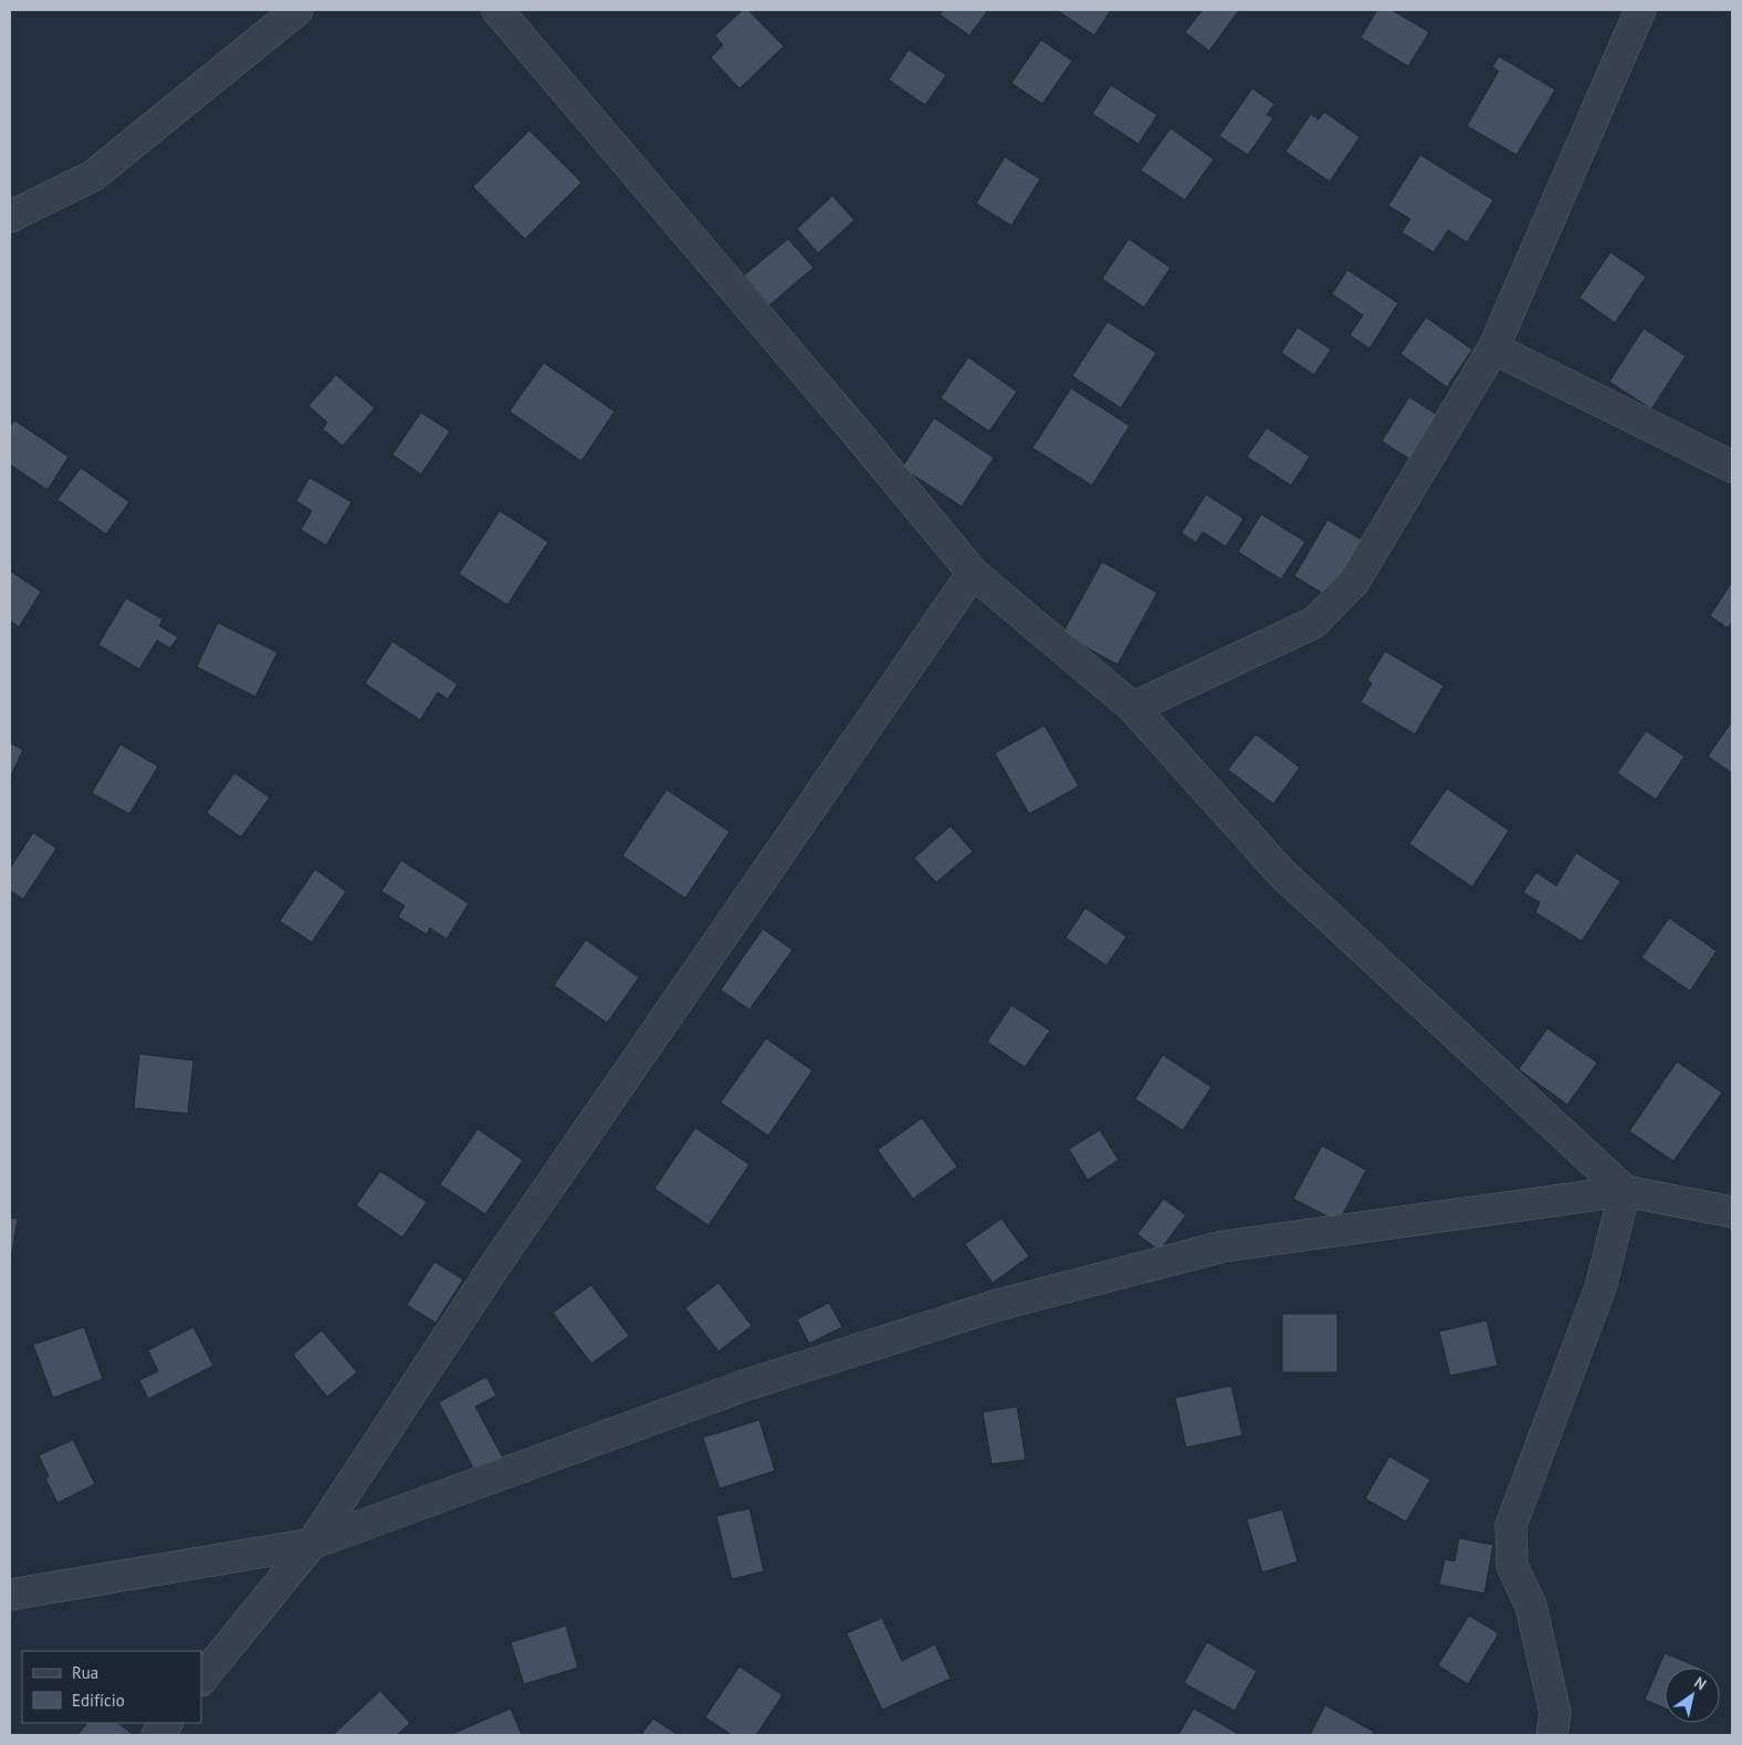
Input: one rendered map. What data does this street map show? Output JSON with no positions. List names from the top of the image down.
{
  "legend": ["Rua", "Edifício"],
  "north": "top right"
}
